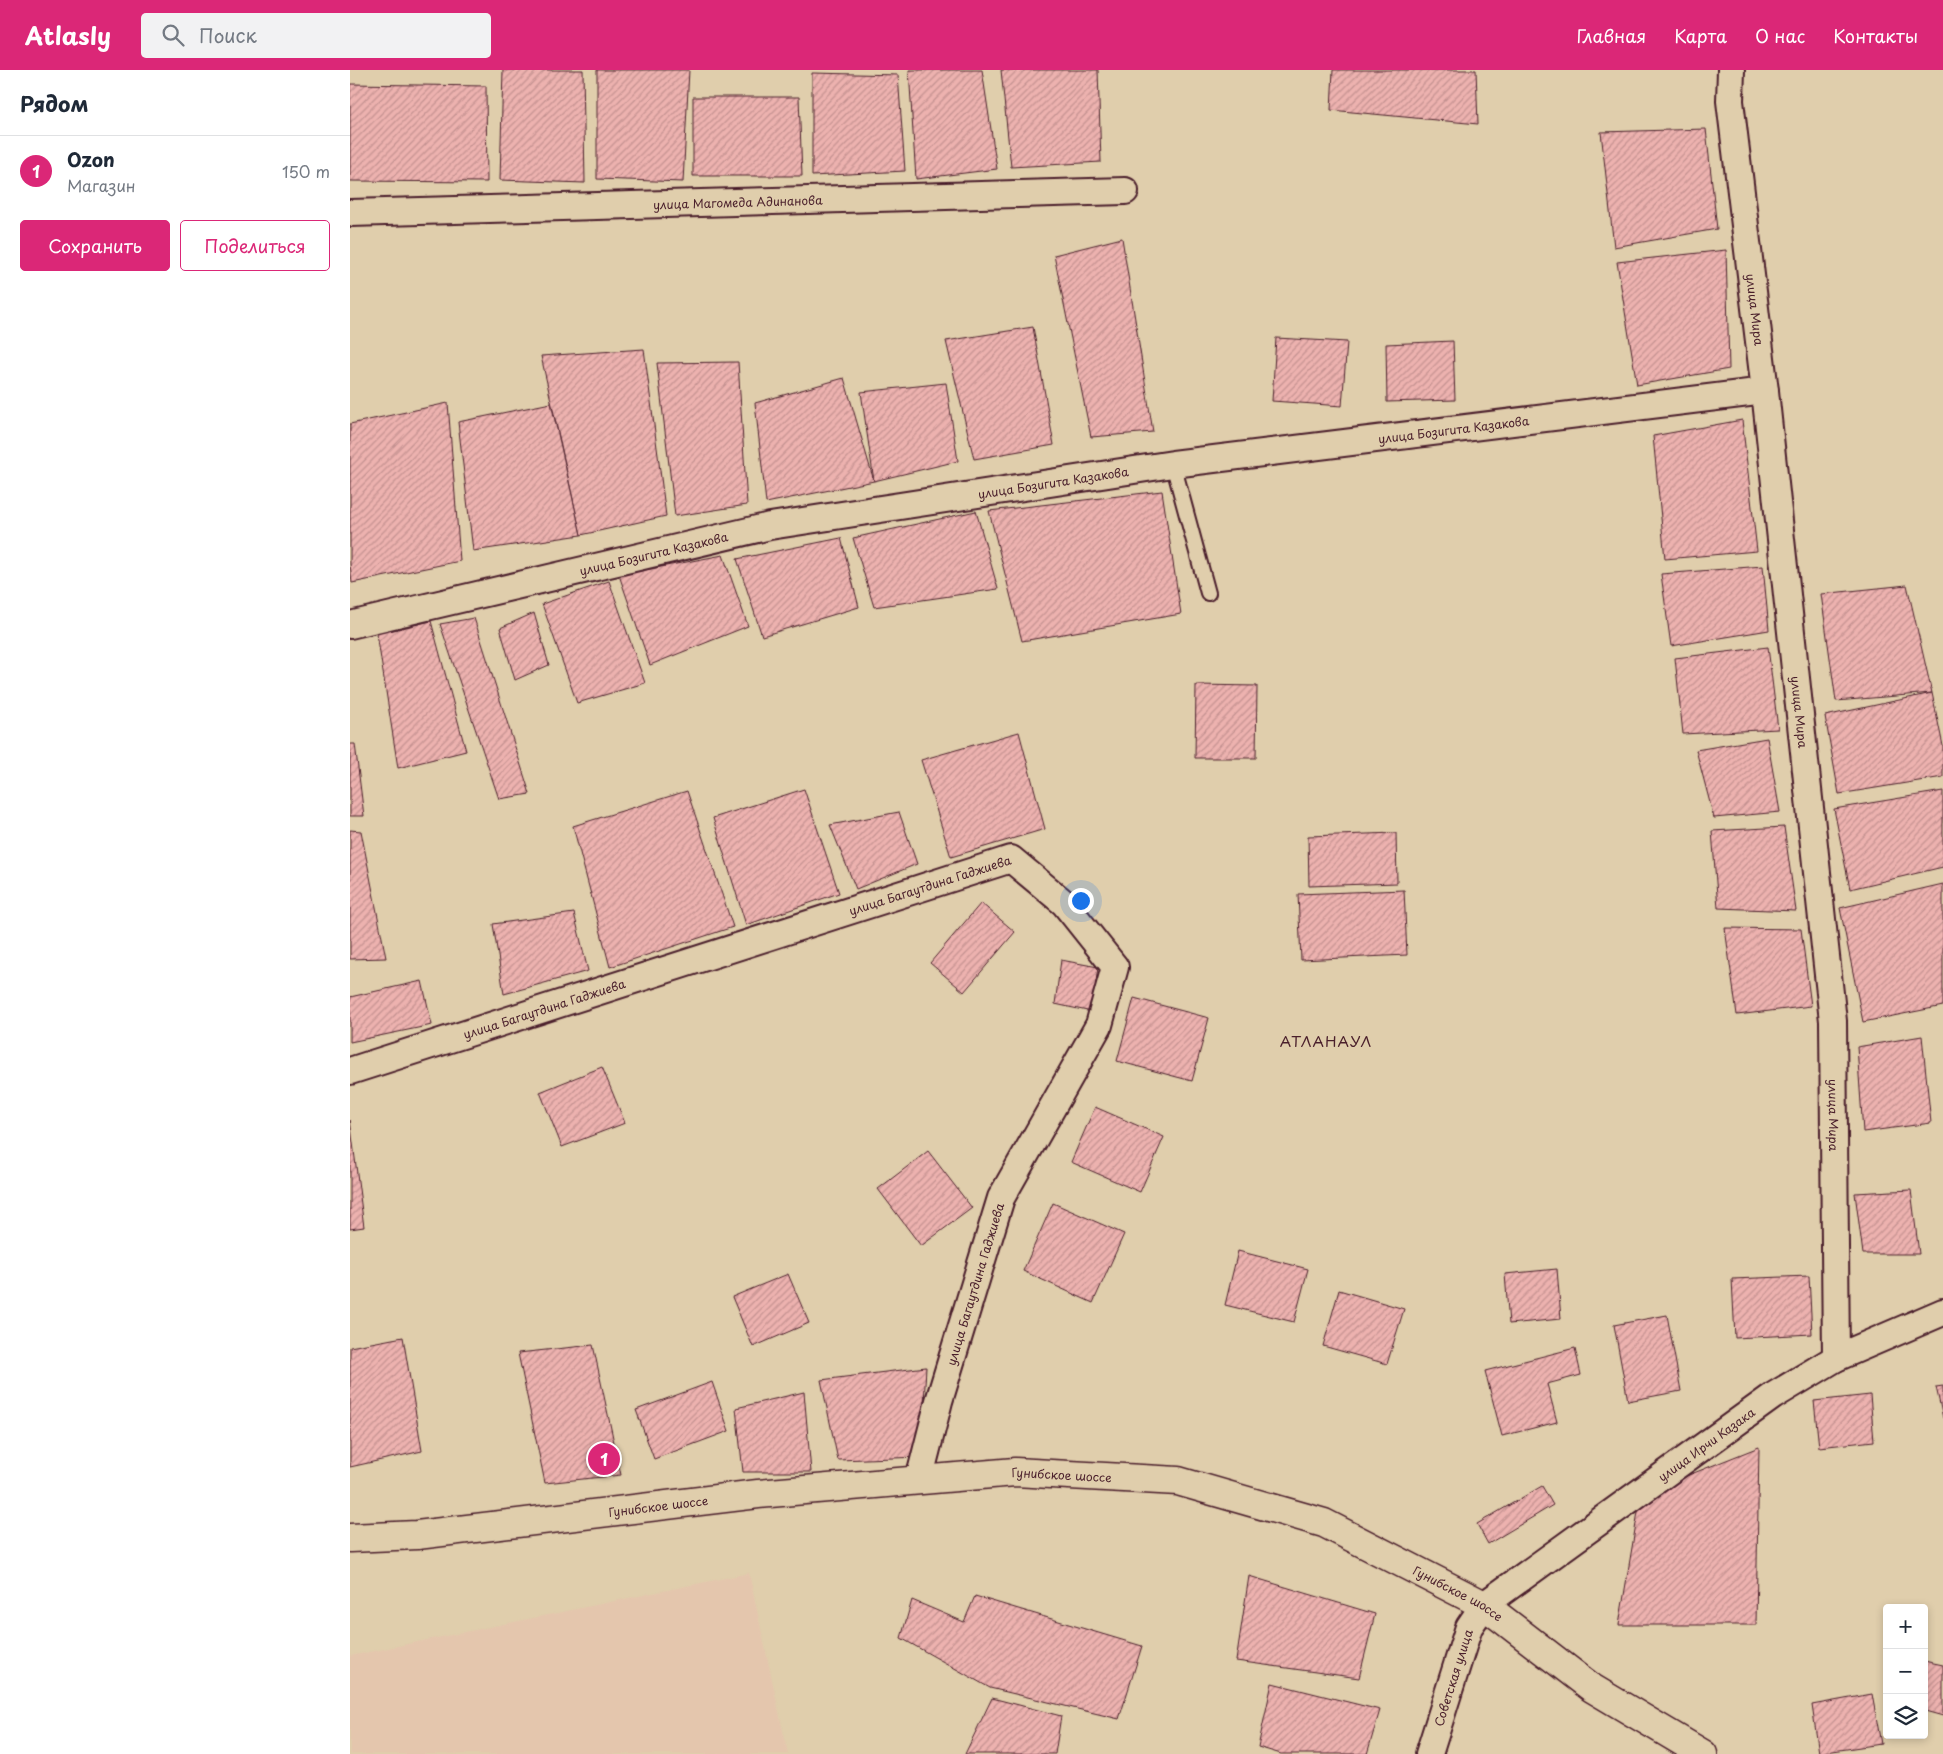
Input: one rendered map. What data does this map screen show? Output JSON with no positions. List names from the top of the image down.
{
  "streets": {
    "main road": ["Гунибское шоссе"],
    "street": [
      "улица Магомеда Адинанова",
      "улица Мира",
      "улица Бозигита Казакова",
      "улица Багаутдина Гаджиева",
      "улица Ирчи Казака",
      "Советская улица"
    ]
  },
  "crossings": [
    ["улица Мира", "улица Бозигита Казакова"],
    ["улица Мира", "улица Ирчи Казака"],
    ["улица Багаутдина Гаджиева", "Гунибское шоссе"],
    ["улица Ирчи Казака", "Гунибское шоссе"],
    ["улица Ирчи Казака", "Советская улица"],
    ["Гунибское шоссе", "Советская улица"]
  ],
  "districts": ["АТЛАНАУЛ"],
  "page": {
    "header": "Atlasly",
    "search": "Поиск",
    "nav": [
      "Главная",
      "Карта",
      "О нас",
      "Контакты"
    ],
    "heading": "Рядом",
    "list": [
      {
        "mark": "1",
        "name": "Ozon",
        "note": "Магазин",
        "value": "150 m"
      }
    ],
    "buttons": ["Сохранить", "Поделиться"],
    "pins": "1",
    "map_buttons": ["+", "−"]
  }
}
